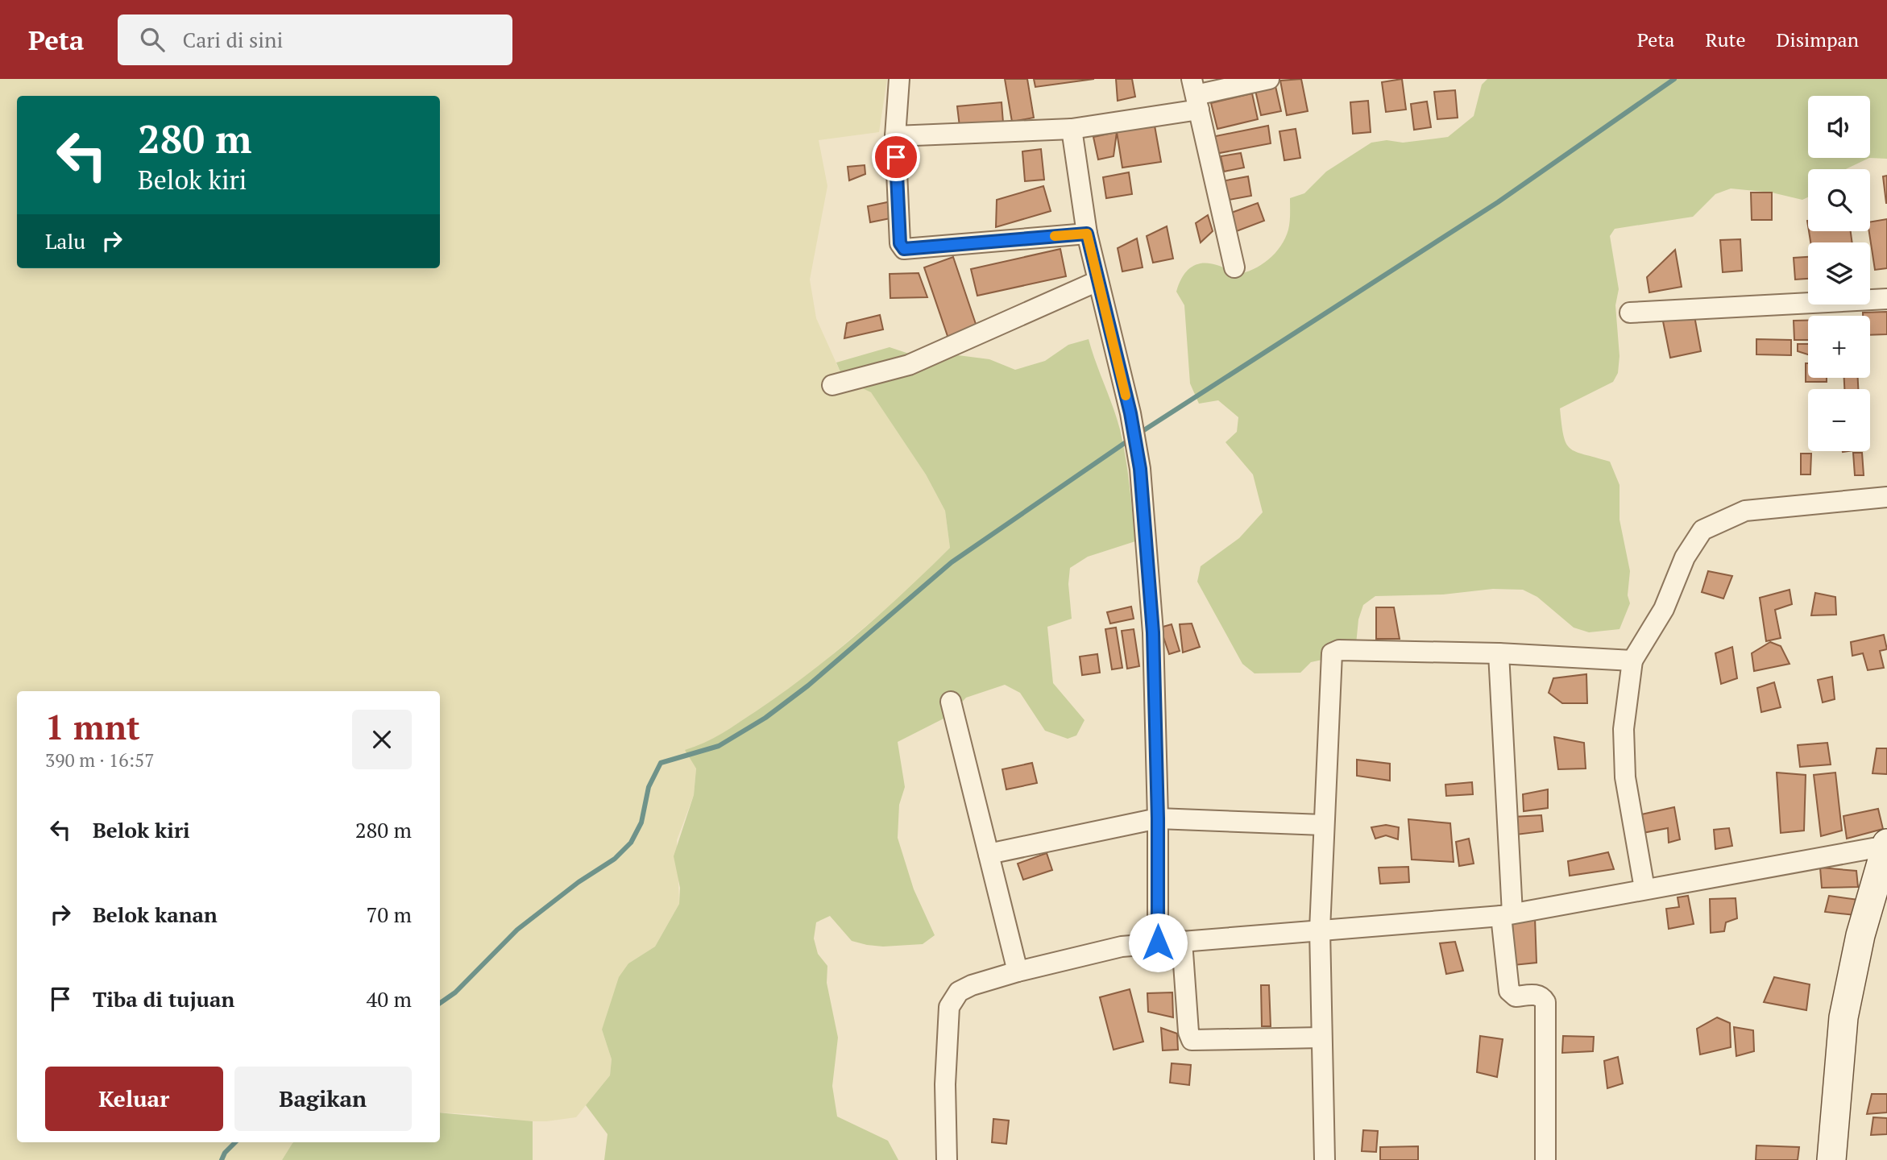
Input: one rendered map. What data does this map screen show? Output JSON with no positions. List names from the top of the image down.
{
  "page": {
    "header": "Peta",
    "search": "Cari di sini",
    "nav": ["Peta", "Rute", "Disimpan"],
    "map_buttons": ["+", "−"],
    "turn": ["280 m", "Belok kiri"],
    "then": "Lalu",
    "heading": ["1 mnt", "390 m · 16:57"],
    "list": [
      {
        "name": "Belok kiri",
        "value": "280 m"
      },
      {
        "name": "Belok kanan",
        "value": "70 m"
      },
      {
        "name": "Tiba di tujuan",
        "value": "40 m"
      }
    ],
    "buttons": ["Keluar", "Bagikan"]
  }
}
